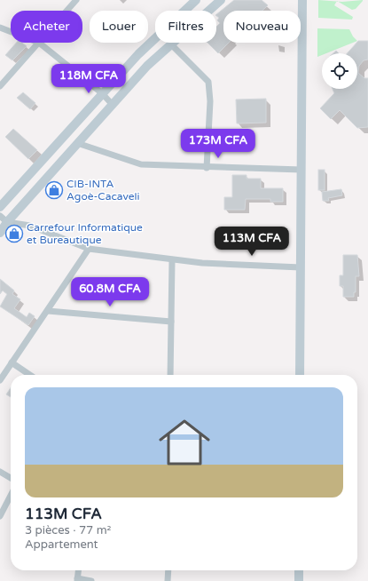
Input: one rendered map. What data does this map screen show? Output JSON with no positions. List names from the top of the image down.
{
  "places": {
    "shop": ["CIB-INTA Agoè-Cacaveli", "Carrefour Informatique et Bureautique"]
  },
  "page": {
    "chip": [
      "Acheter",
      "Louer",
      "Filtres",
      "Nouveau"
    ],
    "price": [
      "118M CFA",
      "173M CFA",
      "113M CFA",
      "60.8M CFA"
    ],
    "list": [
      {
        "name": "113M CFA",
        "note": "3 pièces · 77 m² · Appartement"
      }
    ]
  }
}
